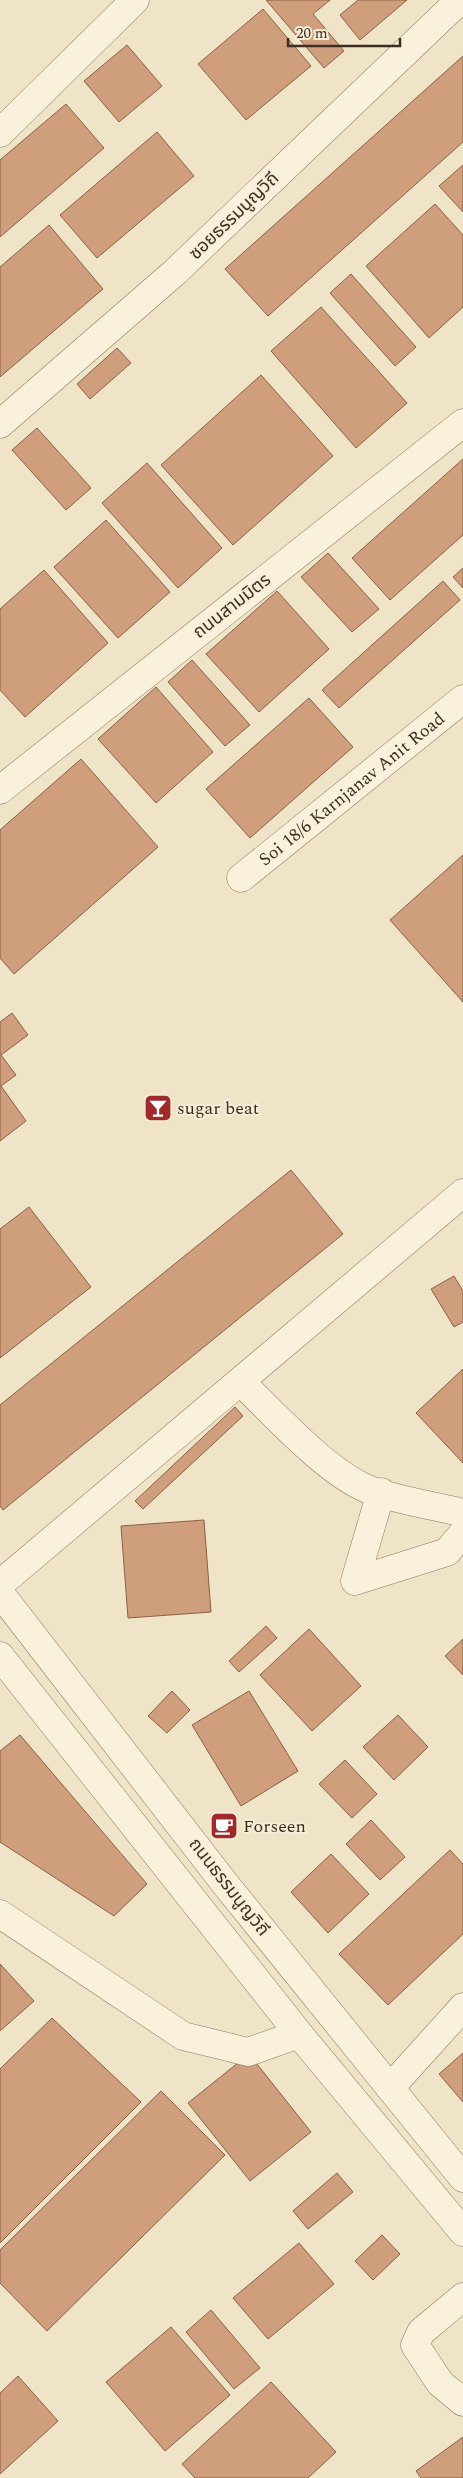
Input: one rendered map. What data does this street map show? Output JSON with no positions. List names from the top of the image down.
{
  "streets": {
    "street": [
      "ซอยธรรมนูญวิถี",
      "ถนนสามมิตร",
      "Soi 18/6 Karnjanav Anit Road",
      "ถนนธรรมนูญวิถี"
    ]
  },
  "places": {
    "bar": ["sugar beat"],
    "cafe": ["Forseen"]
  },
  "scale_bar": "20 m"
}
